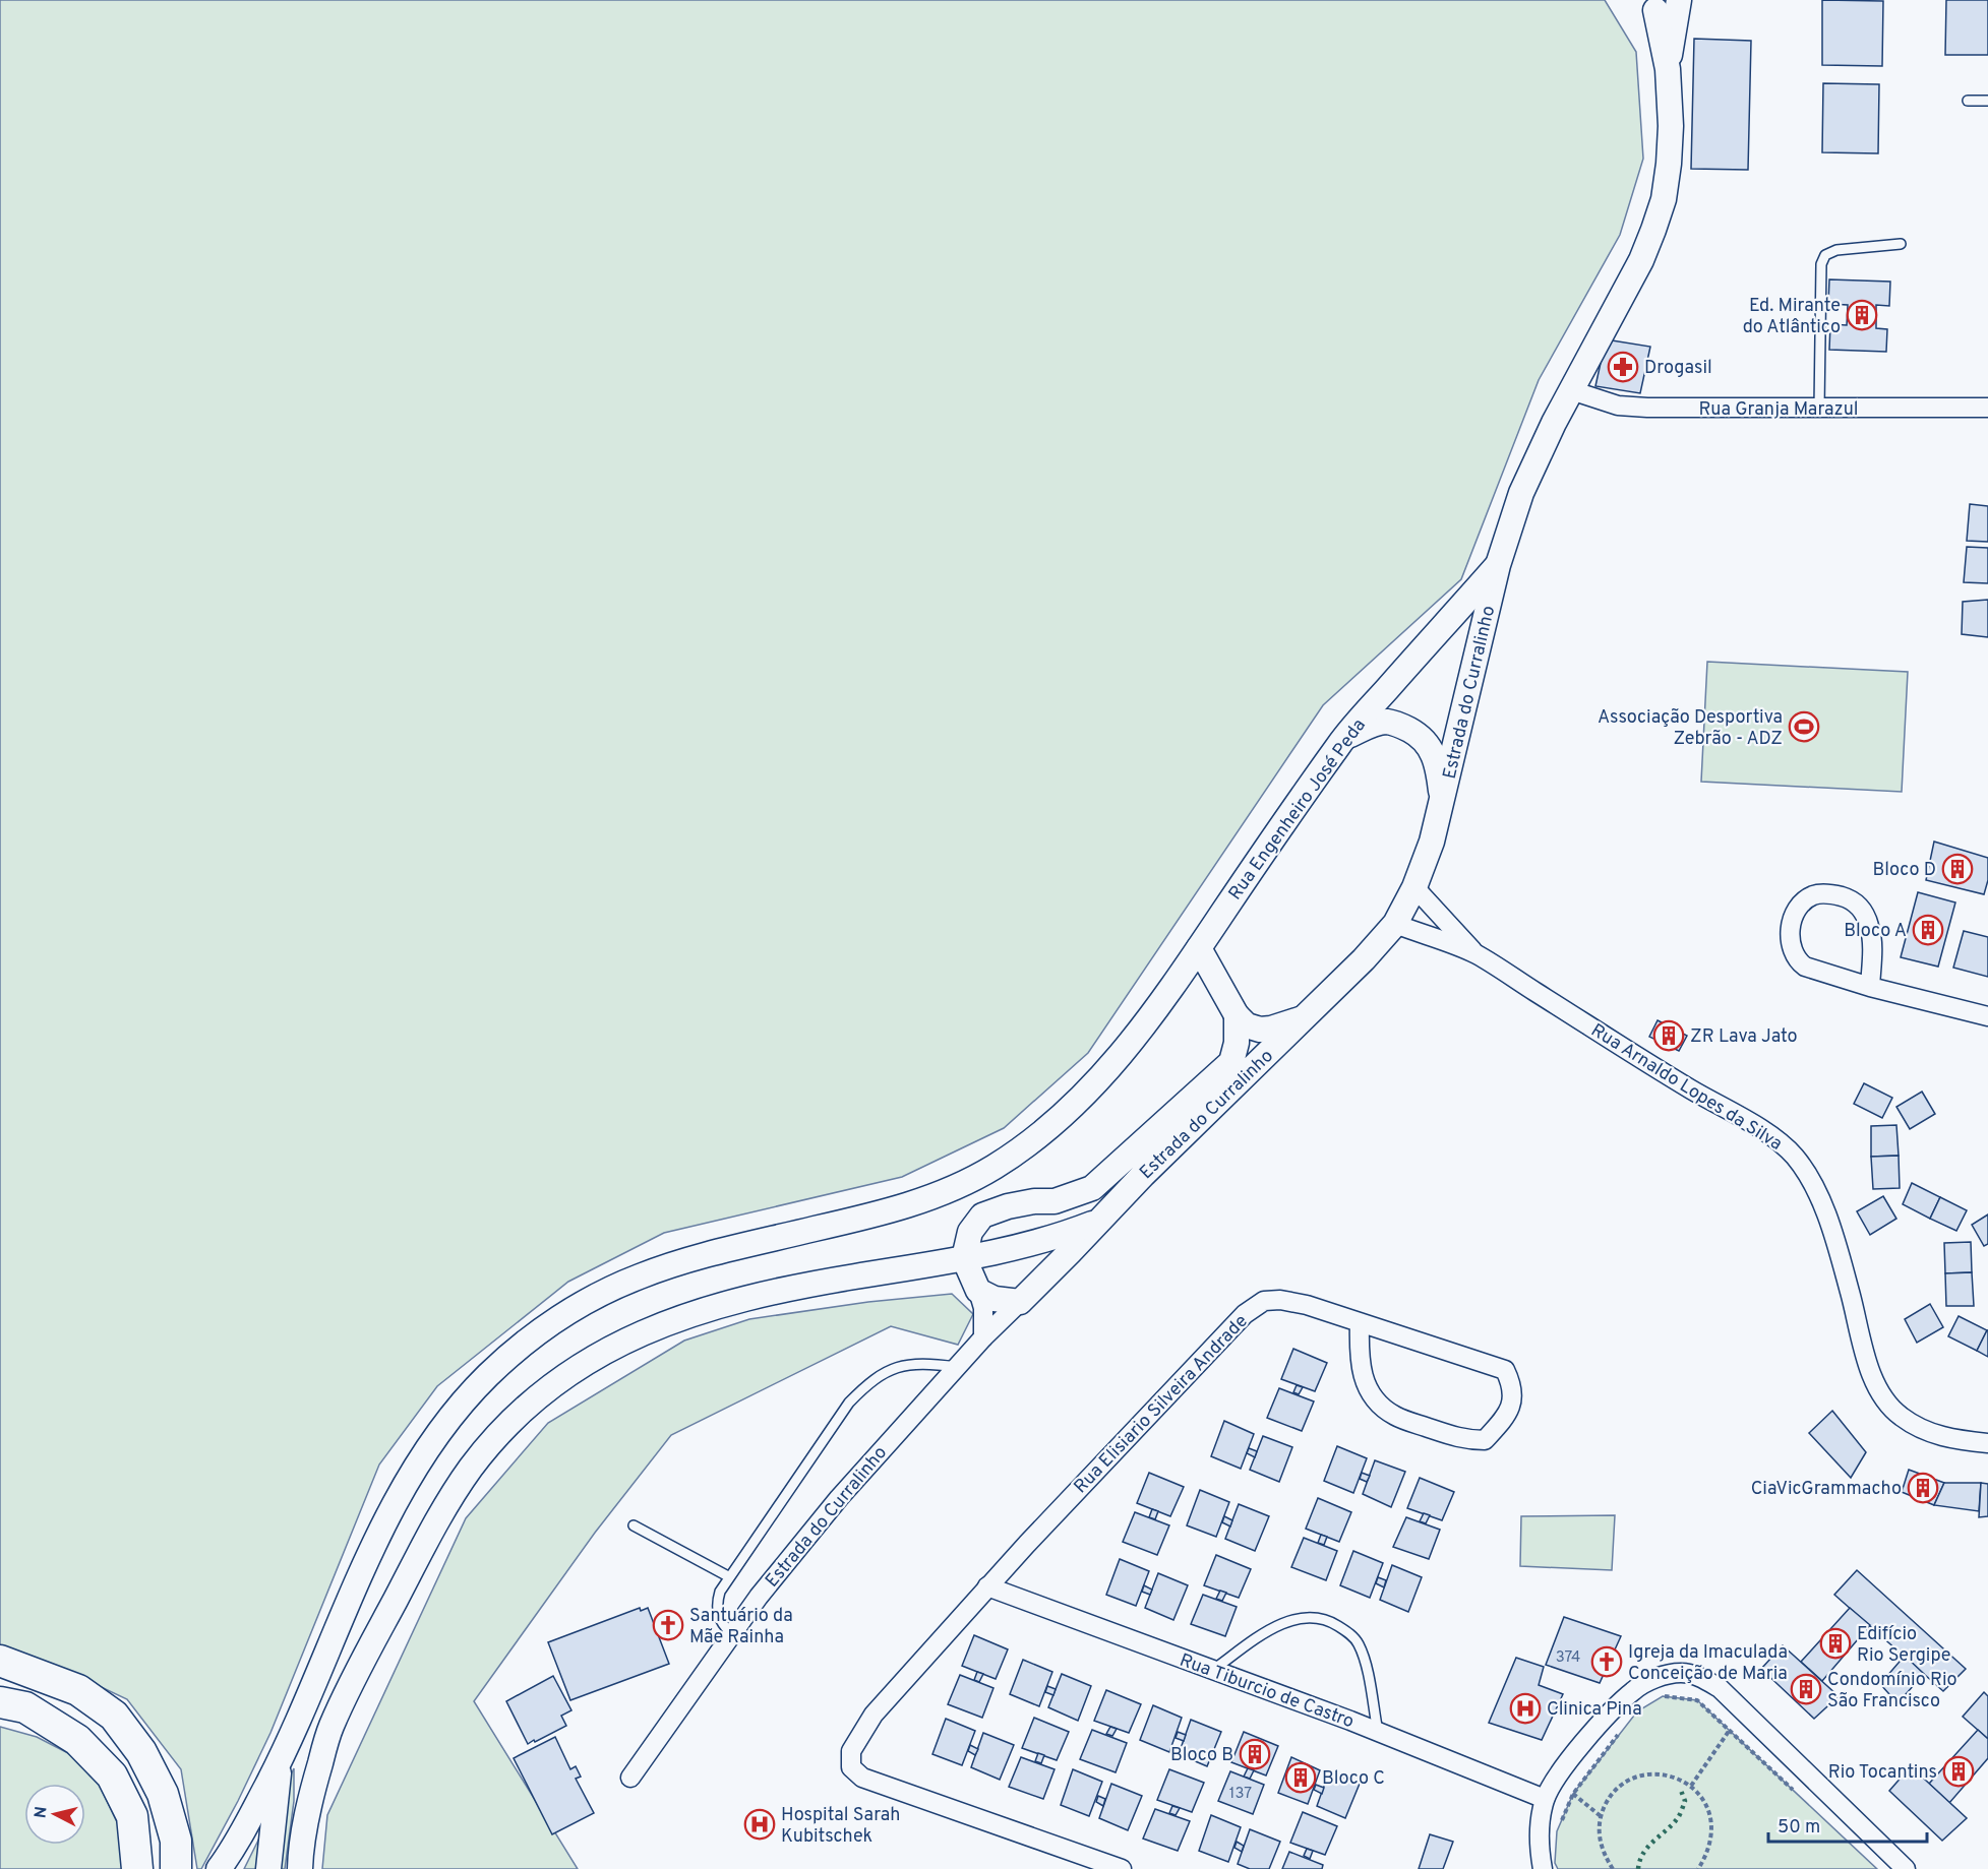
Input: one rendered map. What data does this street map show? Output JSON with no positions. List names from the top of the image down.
{
  "streets": {
    "street": [
      "Rua Granja Marazul",
      "Estrada do Curralinho",
      "Rua Engenheiro José Peda",
      "Rua Arnaldo Lopes da Silva",
      "Rua Elisiario Silveira Andrade",
      "Rua Tiburcio de Castro"
    ]
  },
  "crossings": [
    ["Rua Granja Marazul", "Estrada do Curralinho"],
    ["Estrada do Curralinho", "Rua Engenheiro José Peda"],
    ["Estrada do Curralinho", "Rua Arnaldo Lopes da Silva"],
    ["Rua Elisiario Silveira Andrade", "Rua Tiburcio de Castro"]
  ],
  "places": {
    "building": [
      "Ed. Mirante do Atlântico",
      "Bloco D",
      "Bloco A",
      "ZR Lava Jato",
      "CiaVicGrammacho",
      "Edifício Rio Sergipe",
      "Condomínio Rio São Francisco",
      "Bloco B",
      "Rio Tocantins",
      "Bloco C"
    ],
    "pharmacy": ["Drogasil"],
    "sports": ["Associação Desportiva Zebrão - ADZ"],
    "church": ["Santuário da Mãe Rainha", "Igreja da Imaculada Conceição de Maria"],
    "hospital": ["Clinica Pina", "Hospital Sarah Kubitschek"]
  },
  "house_numbers": ["374", "137"],
  "scale_bar": "50 m",
  "north": "left"
}
